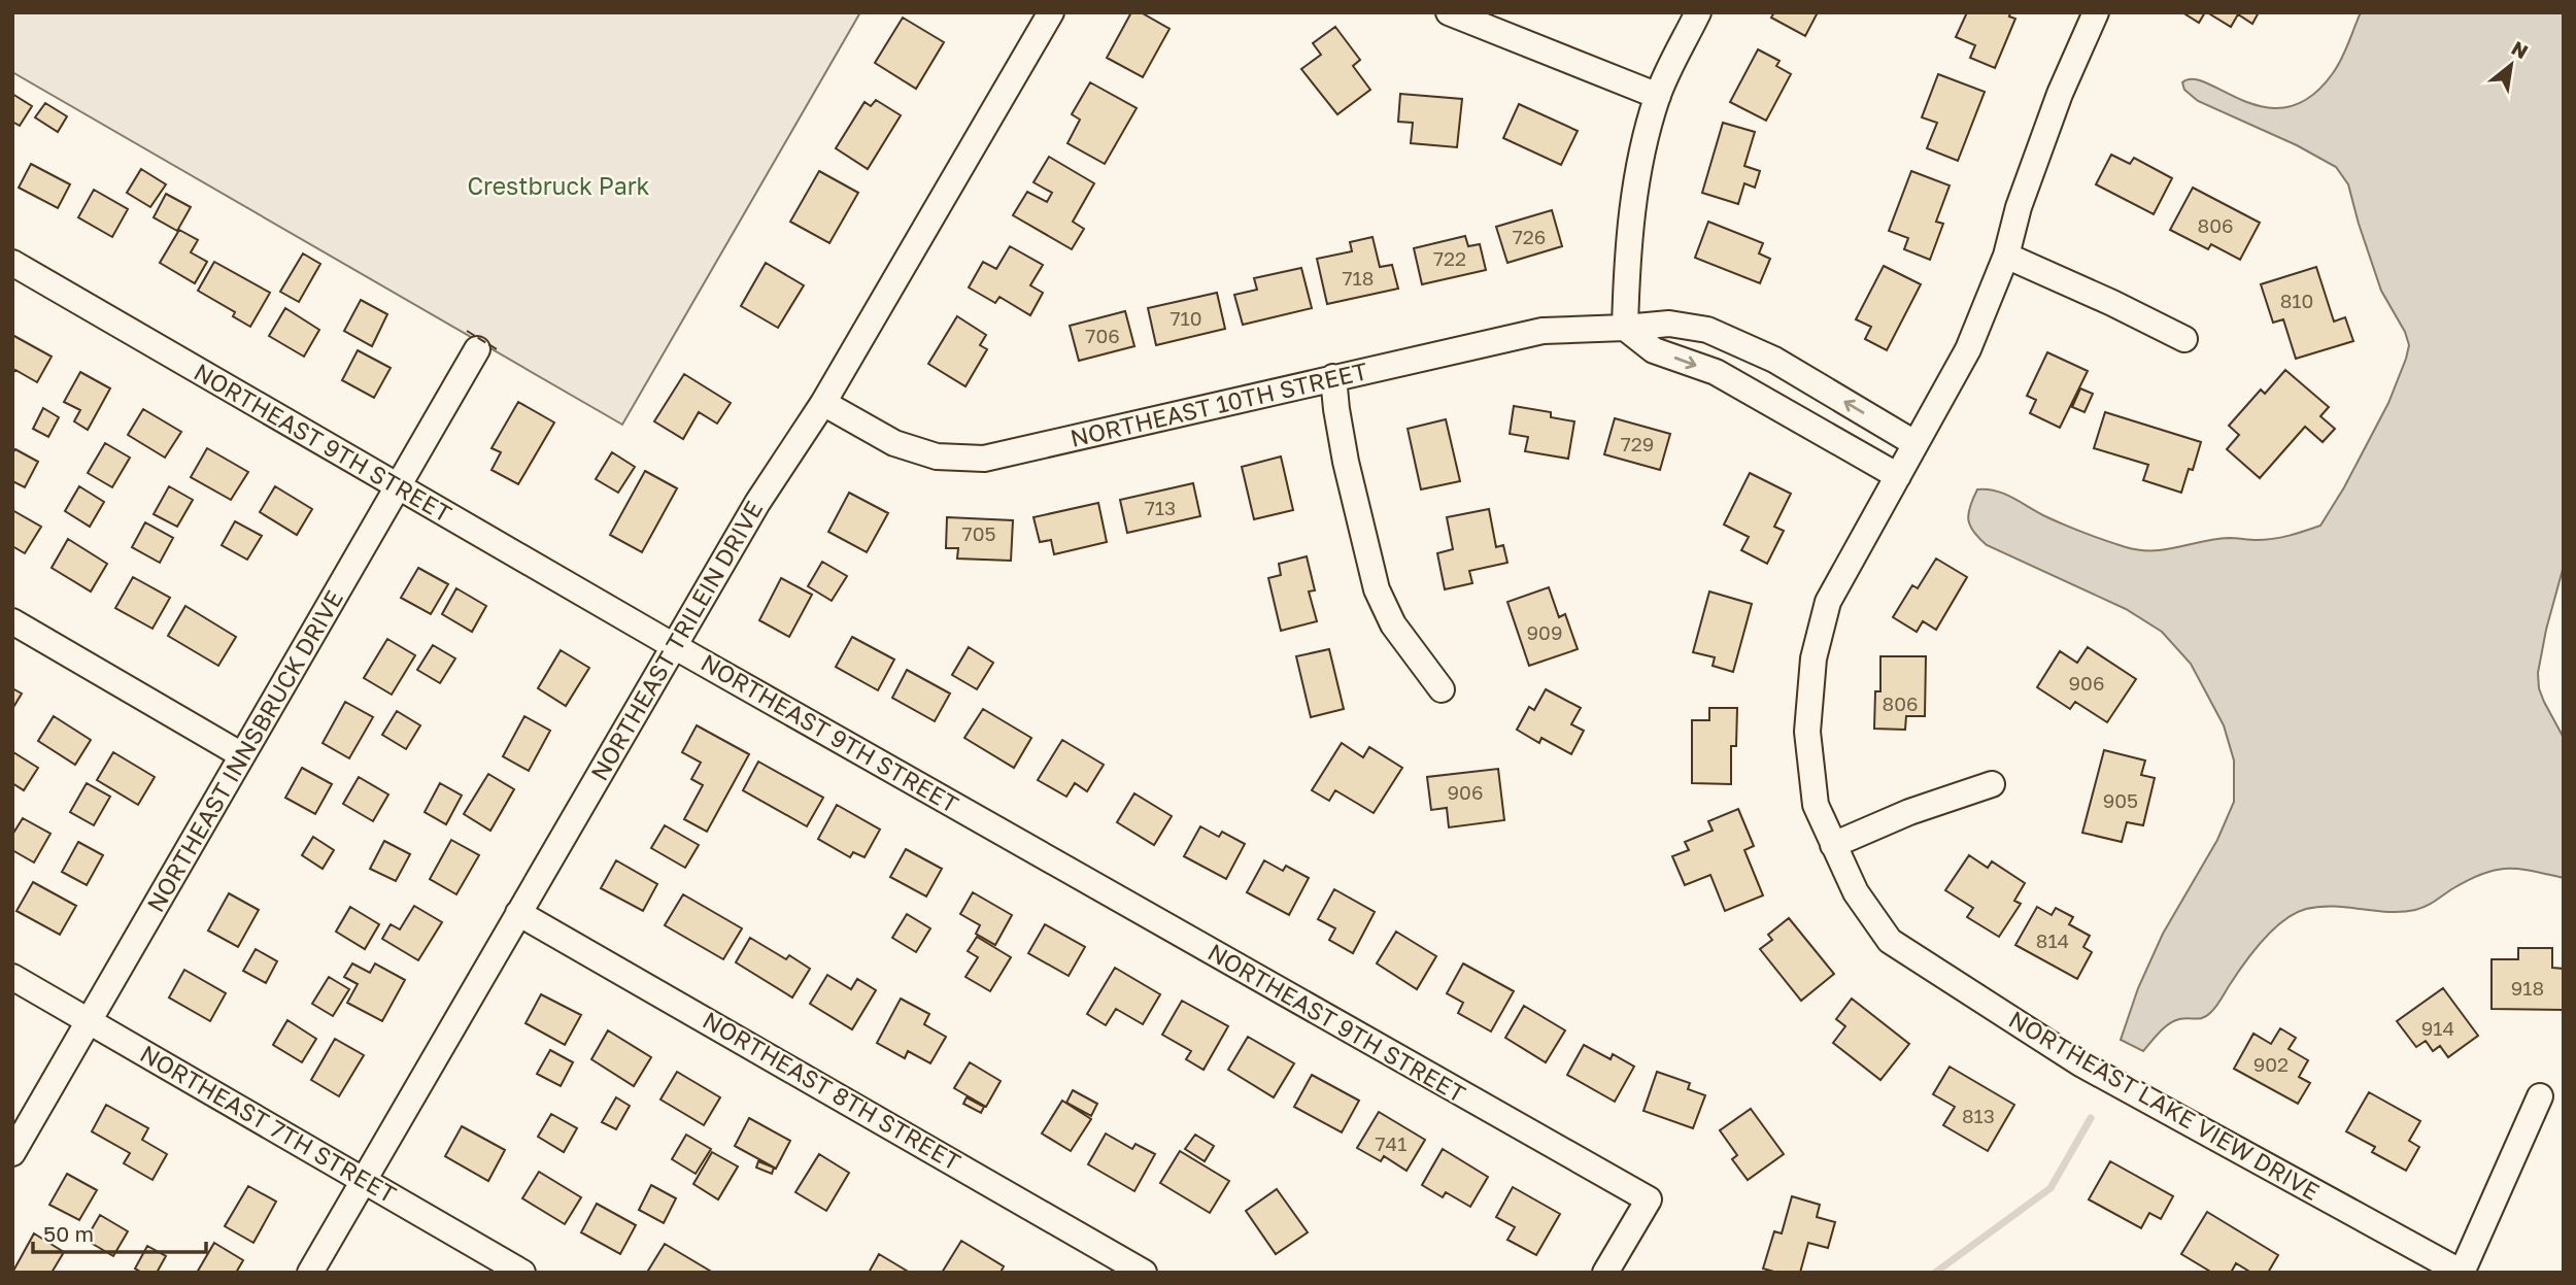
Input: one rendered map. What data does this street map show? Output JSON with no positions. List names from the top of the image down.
{
  "streets": {
    "street": [
      "NORTHEAST 10TH STREET",
      "NORTHEAST 9TH STREET",
      "NORTHEAST TRILEIN DRIVE",
      "NORTHEAST INNSBRUCK DRIVE",
      "NORTHEAST 8TH STREET",
      "NORTHEAST LAKE VIEW DRIVE",
      "NORTHEAST 7TH STREET"
    ]
  },
  "crossings": [
    ["NORTHEAST 10TH STREET", "NORTHEAST TRILEIN DRIVE"],
    ["NORTHEAST 10TH STREET", "NORTHEAST LAKE VIEW DRIVE"],
    ["NORTHEAST 9TH STREET", "NORTHEAST TRILEIN DRIVE"],
    ["NORTHEAST 9TH STREET", "NORTHEAST INNSBRUCK DRIVE"],
    ["NORTHEAST TRILEIN DRIVE", "NORTHEAST 8TH STREET"],
    ["NORTHEAST TRILEIN DRIVE", "NORTHEAST 7TH STREET"],
    ["NORTHEAST INNSBRUCK DRIVE", "NORTHEAST 7TH STREET"]
  ],
  "parks": ["Crestbruck Park"],
  "house_numbers": [
    "806",
    "726",
    "722",
    "718",
    "810",
    "710",
    "706",
    "729",
    "713",
    "705",
    "909",
    "906",
    "806",
    "906",
    "905",
    "814",
    "918",
    "914",
    "902",
    "813",
    "741"
  ],
  "scale_bar": "50 m",
  "north": "top right"
}
